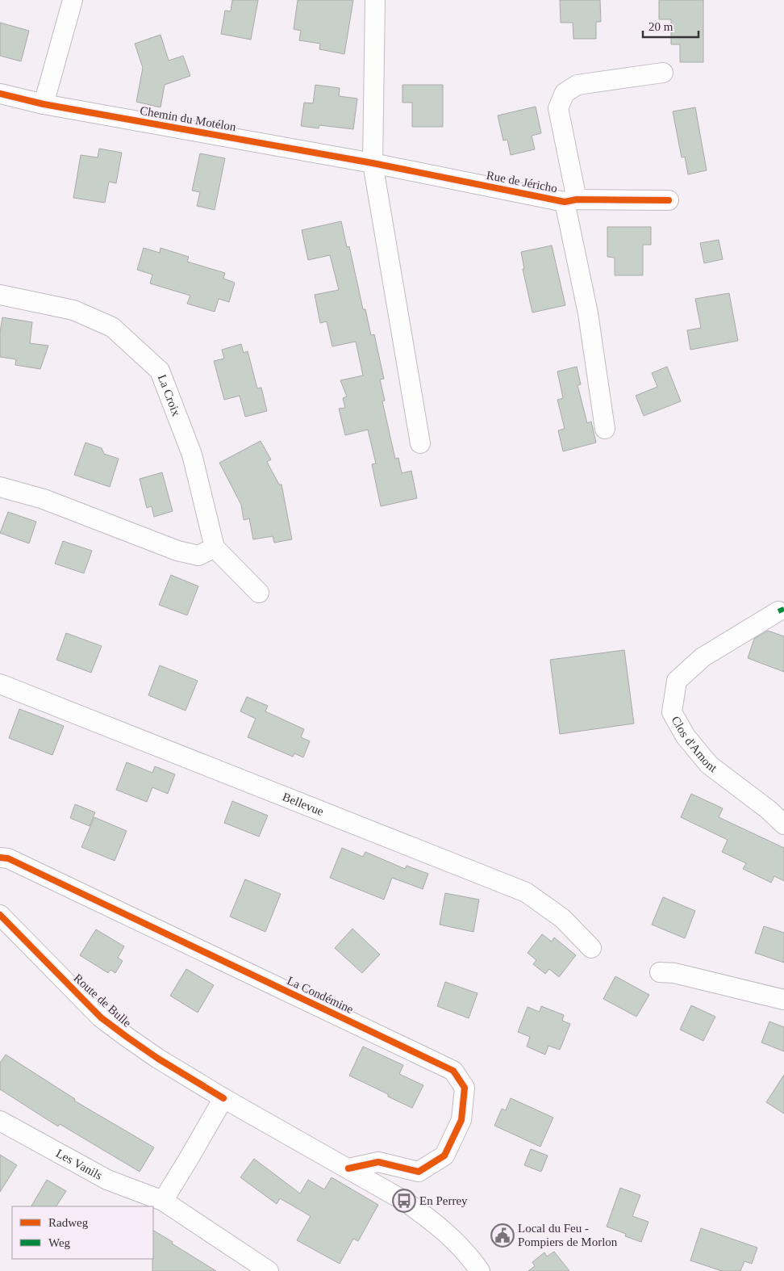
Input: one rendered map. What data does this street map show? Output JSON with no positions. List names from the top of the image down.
{
  "streets": {
    "street": [
      "Chemin du Motélon",
      "Rue de Jéricho",
      "La Croix",
      "Clos d'Amont",
      "Bellevue",
      "La Condémine",
      "Route de Bulle",
      "Les Vanils"
    ]
  },
  "crossings": [
    ["Chemin du Motélon", "Rue de Jéricho"],
    ["La Condémine", "Route de Bulle"]
  ],
  "places": {
    "bus stop": ["En Perrey"],
    "public building": ["Local du Feu - Pompiers de Morlon"]
  },
  "legend": ["Radweg", "Weg"],
  "scale_bar": "20 m"
}
